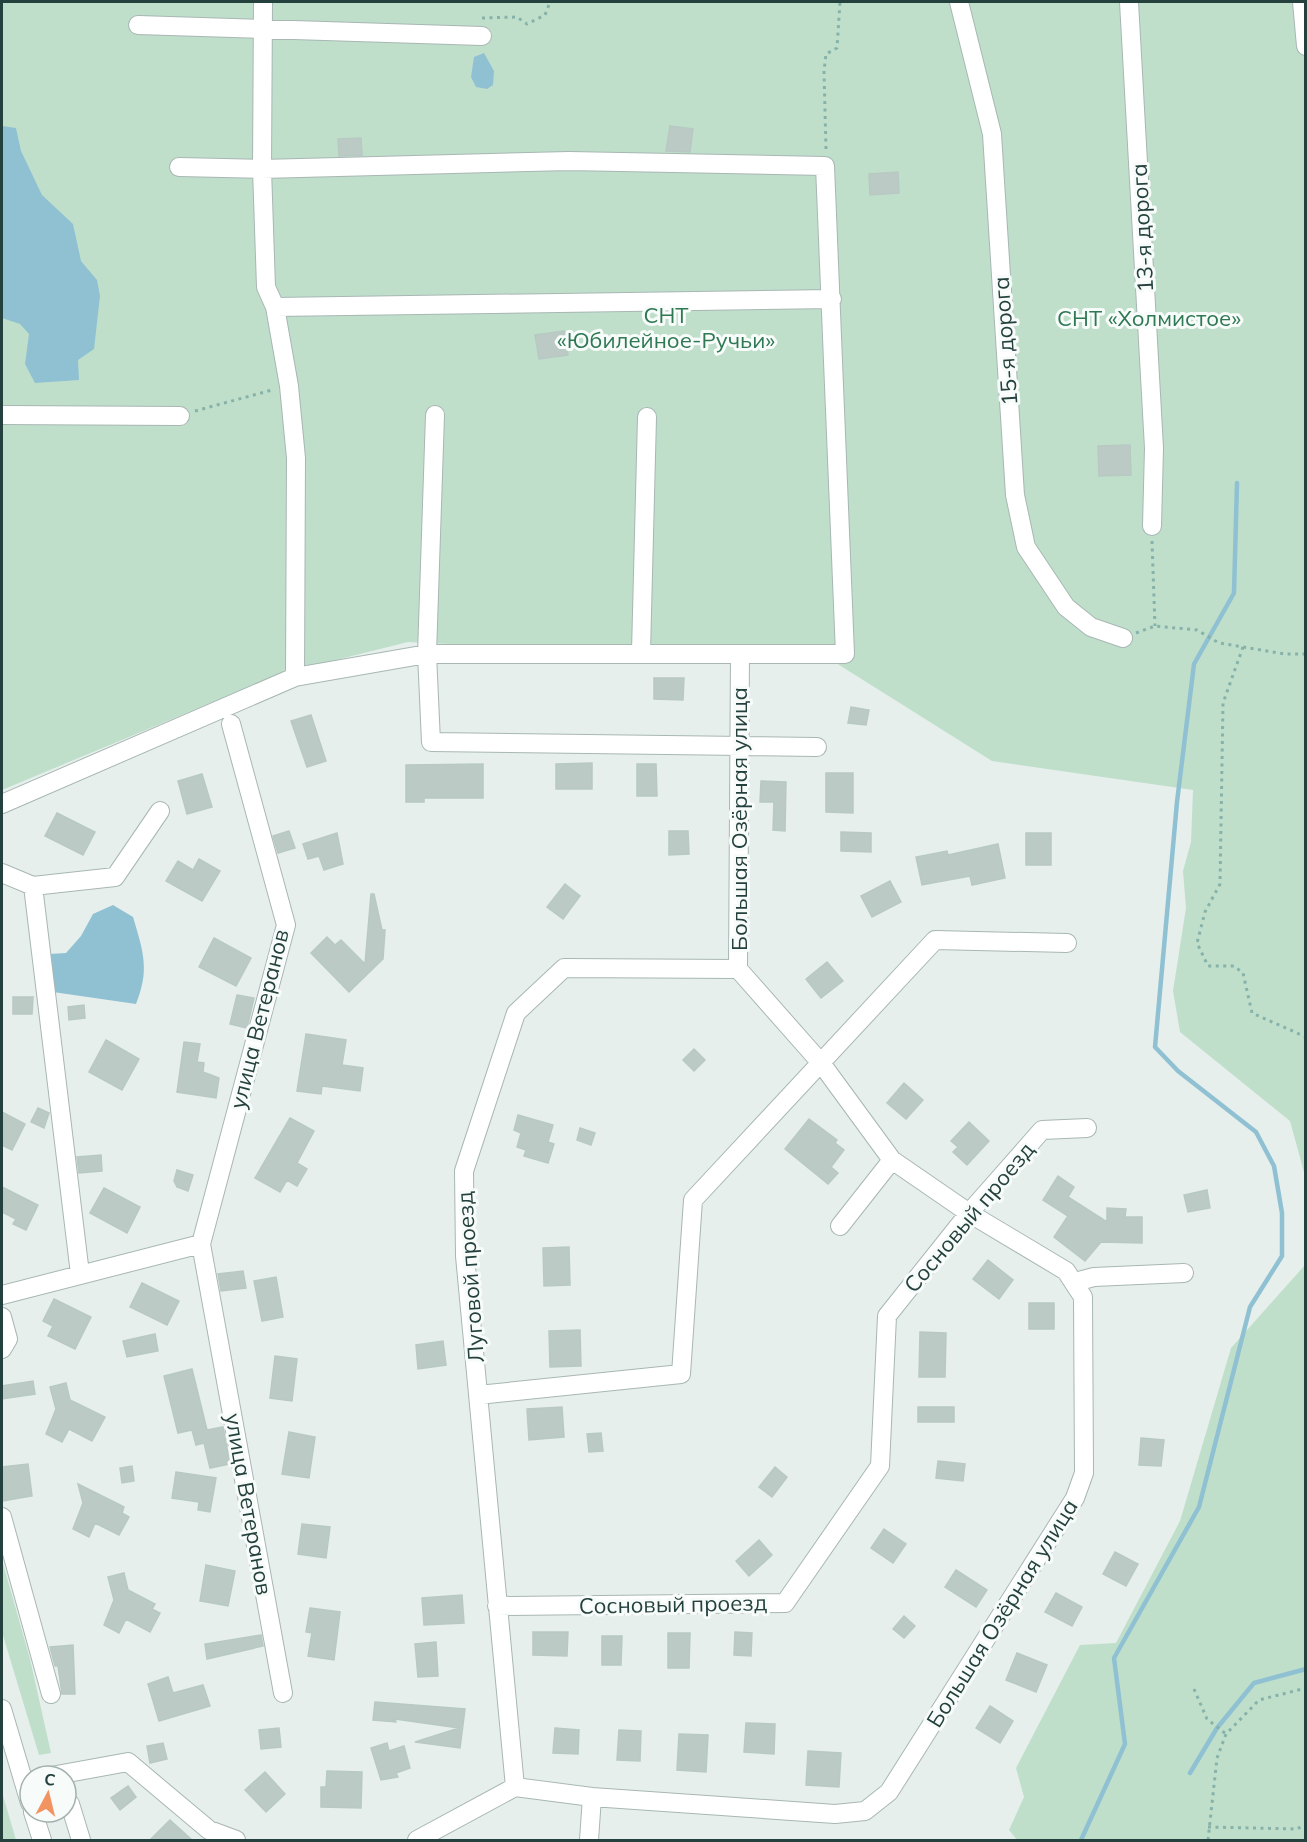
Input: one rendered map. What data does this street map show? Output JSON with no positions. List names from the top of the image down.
{
  "streets": {
    "street": [
      "13-я дорога",
      "15-я дорога",
      "Большая Озёрная улица",
      "улица Ветеранов",
      "Сосновый проезд",
      "Луговой проезд"
    ]
  },
  "crossings": [
    ["Большая Озёрная улица", "Сосновый проезд"],
    ["Большая Озёрная улица", "Луговой проезд"],
    ["Сосновый проезд", "Луговой проезд"]
  ],
  "parks": ["СНТ «Юбилейное-Ручьи»", "СНТ «Холмистое»"],
  "north": "top"
}
